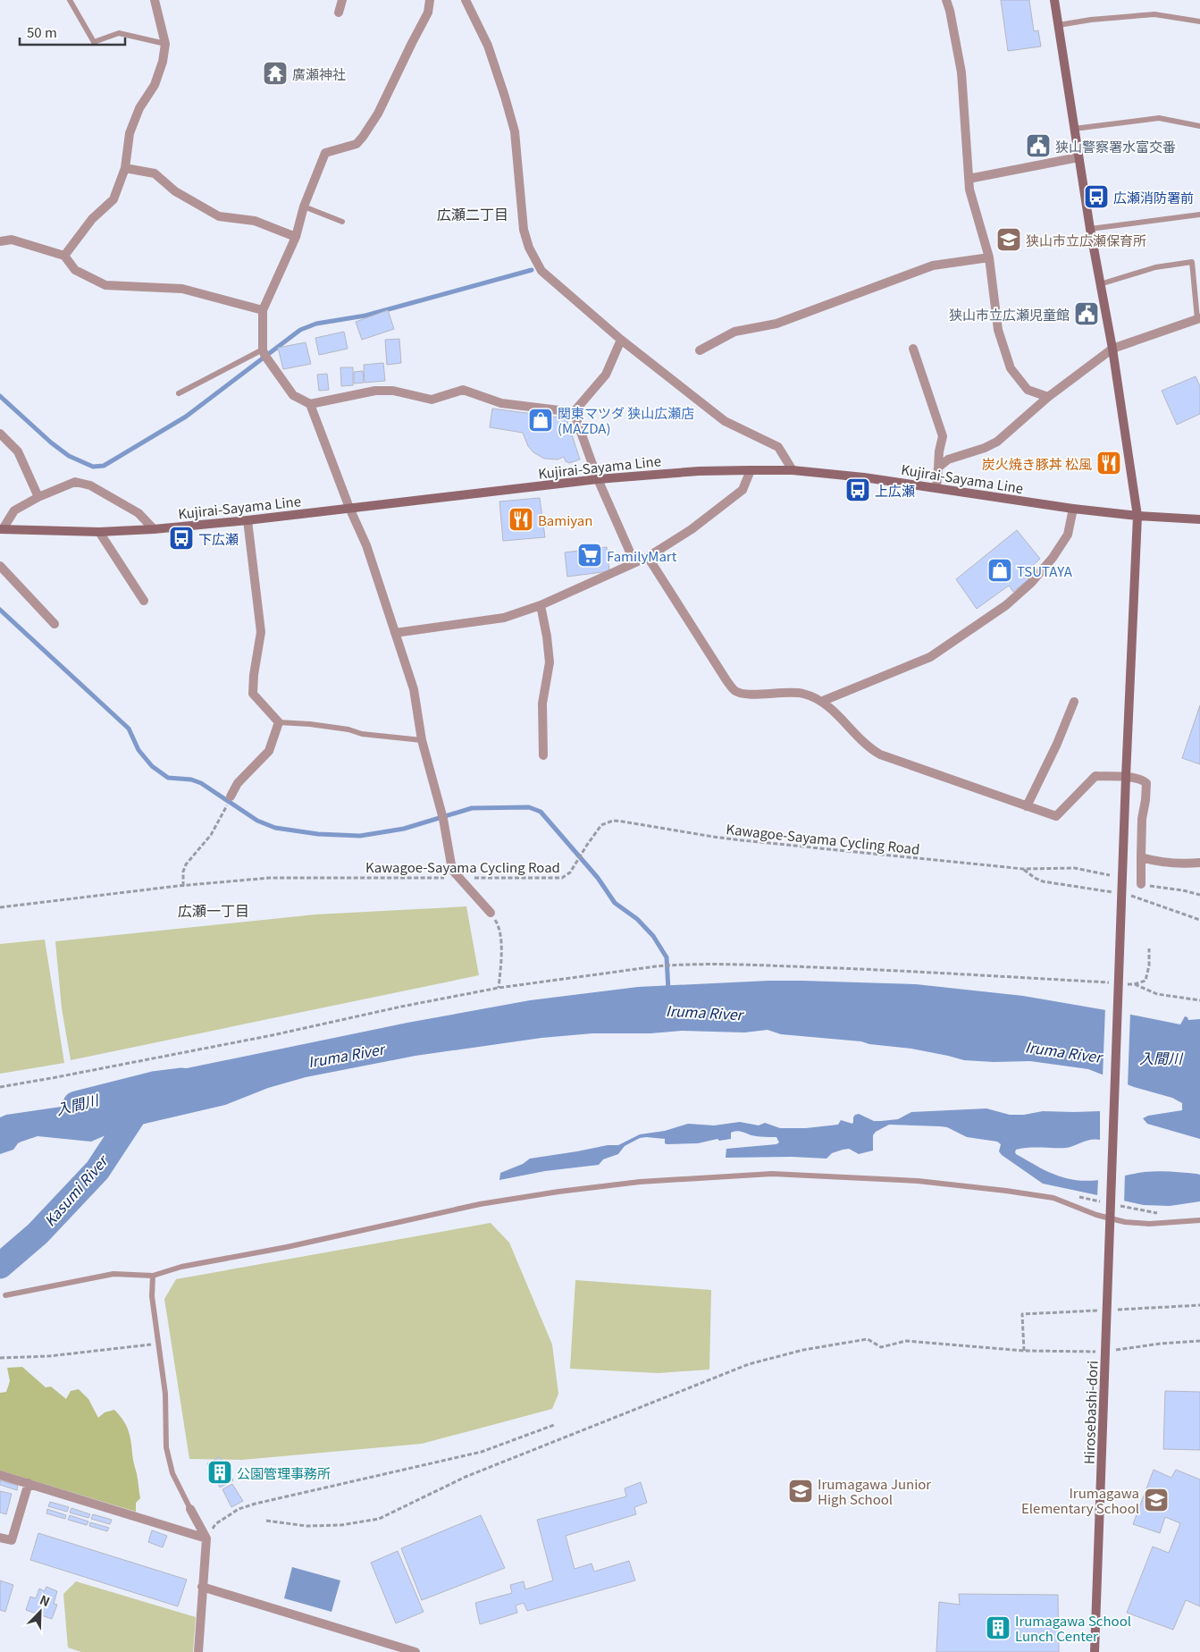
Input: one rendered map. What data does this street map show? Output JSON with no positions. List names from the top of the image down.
{
  "streets": {
    "street": ["Kujirai-Sayama Line", "Hirosebashi-dori"],
    "path": ["Kawagoe-Sayama Cycling Road"]
  },
  "crossings": [
    ["Kujirai-Sayama Line", "Hirosebashi-dori"]
  ],
  "districts": ["広瀬二丁目", "広瀬一丁目"],
  "water": ["Iruma River", "入間川", "Kasumi River"],
  "places": {
    "temple": ["廣瀬神社"],
    "public building": ["狭山警察署水富交番", "狭山市立広瀬児童館"],
    "bus stop": ["広瀬消防署前", "上広瀬", "下広瀬"],
    "school or university": ["狭山市立広瀬保育所", "Irumagawa Junior High School", "Irumagawa Elementary School"],
    "shop": ["関東マツダ 狭山広瀬店 (MAZDA)", "TSUTAYA"],
    "restaurant": ["炭火焼き豚丼 松風", "Bamiyan"],
    "supermarket": ["FamilyMart"],
    "building": ["公園管理事務所", "Irumagawa School Lunch Center"]
  },
  "scale_bar": "50 m",
  "north": "top right"
}
